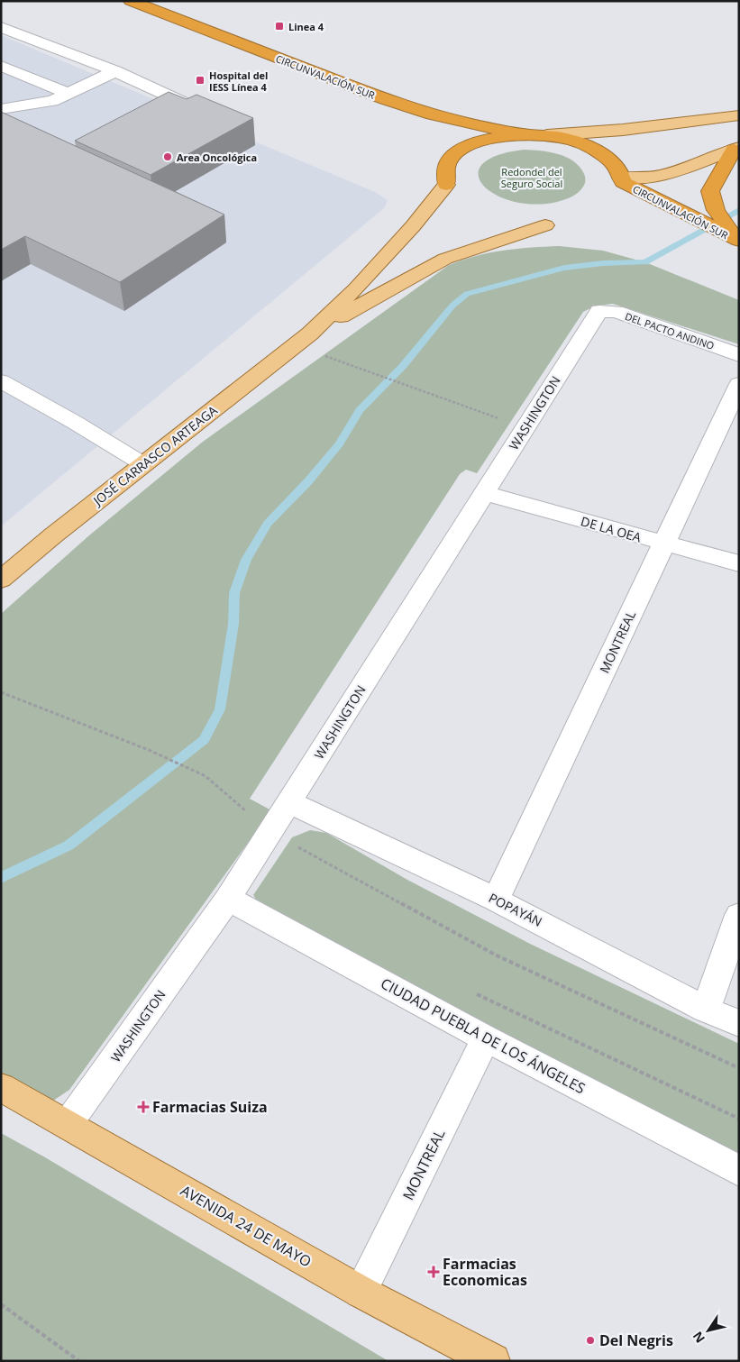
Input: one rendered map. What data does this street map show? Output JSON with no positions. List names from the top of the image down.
{
  "streets": {
    "highway": ["CIRCUNVALACIÓN SUR"],
    "main road": ["JOSÉ CARRASCO ARTEAGA", "AVENIDA 24 DE MAYO"],
    "street": [
      "DEL PACTO ANDINO",
      "WASHINGTON",
      "DE LA OEA",
      "MONTREAL",
      "POPAYÁN",
      "CIUDAD PUEBLA DE LOS ÁNGELES"
    ]
  },
  "crossings": [
    ["DEL PACTO ANDINO", "WASHINGTON"],
    ["WASHINGTON", "DE LA OEA"],
    ["WASHINGTON", "POPAYÁN"],
    ["WASHINGTON", "CIUDAD PUEBLA DE LOS ÁNGELES"],
    ["WASHINGTON", "AVENIDA 24 DE MAYO"],
    ["DE LA OEA", "MONTREAL"],
    ["MONTREAL", "POPAYÁN"],
    ["MONTREAL", "CIUDAD PUEBLA DE LOS ÁNGELES"],
    ["MONTREAL", "AVENIDA 24 DE MAYO"]
  ],
  "parks": ["Redondel del Seguro Social"],
  "places": {
    "transit": ["Linea 4", "Hospital del IESS Línea 4"],
    "other": ["Area Oncológica", "Del Negris"],
    "health": ["Farmacias Suiza", "Farmacias Economicas"]
  },
  "north": "bottom left"
}
